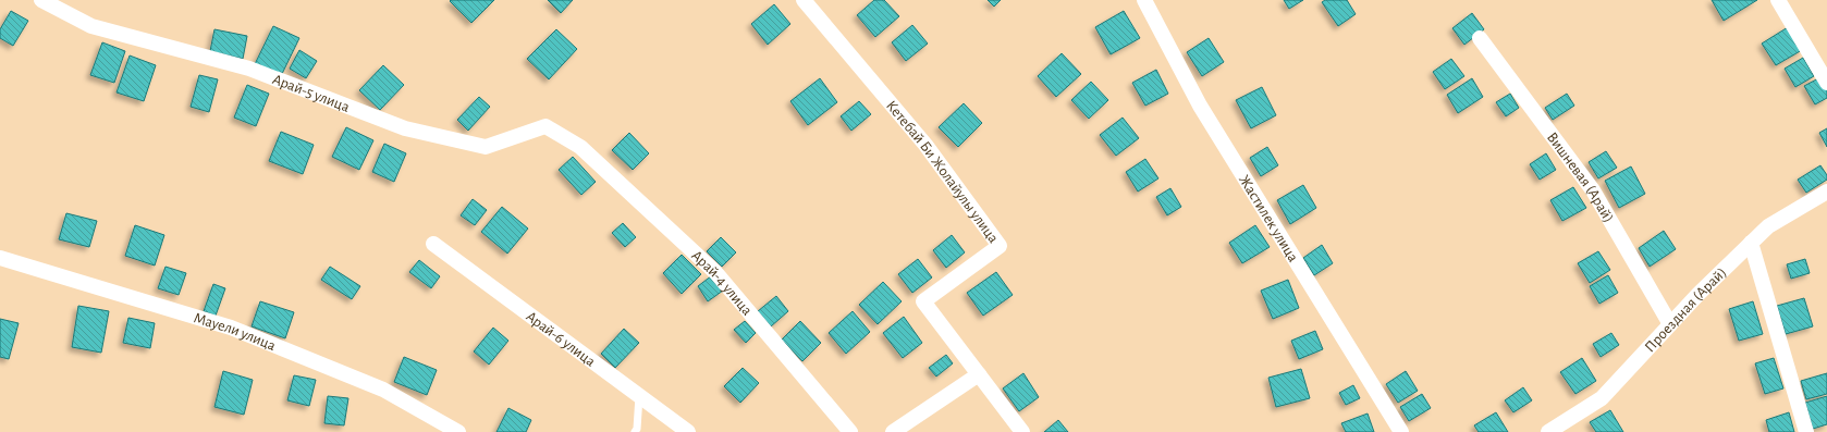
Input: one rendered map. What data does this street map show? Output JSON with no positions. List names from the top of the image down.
{
  "streets": {
    "street": [
      "Арай-5 улица",
      "Кетебай Би Жолайулы улица",
      "Вишневая (Арай)",
      "Жастилек улица",
      "Арай-4 улица",
      "Проездная (Арай)",
      "Мауели улица",
      "Арай-6 улица"
    ]
  },
  "crossings": [
    ["Арай-5 улица", "Арай-4 улица"],
    ["Вишневая (Арай)", "Проездная (Арай)"]
  ]
}
